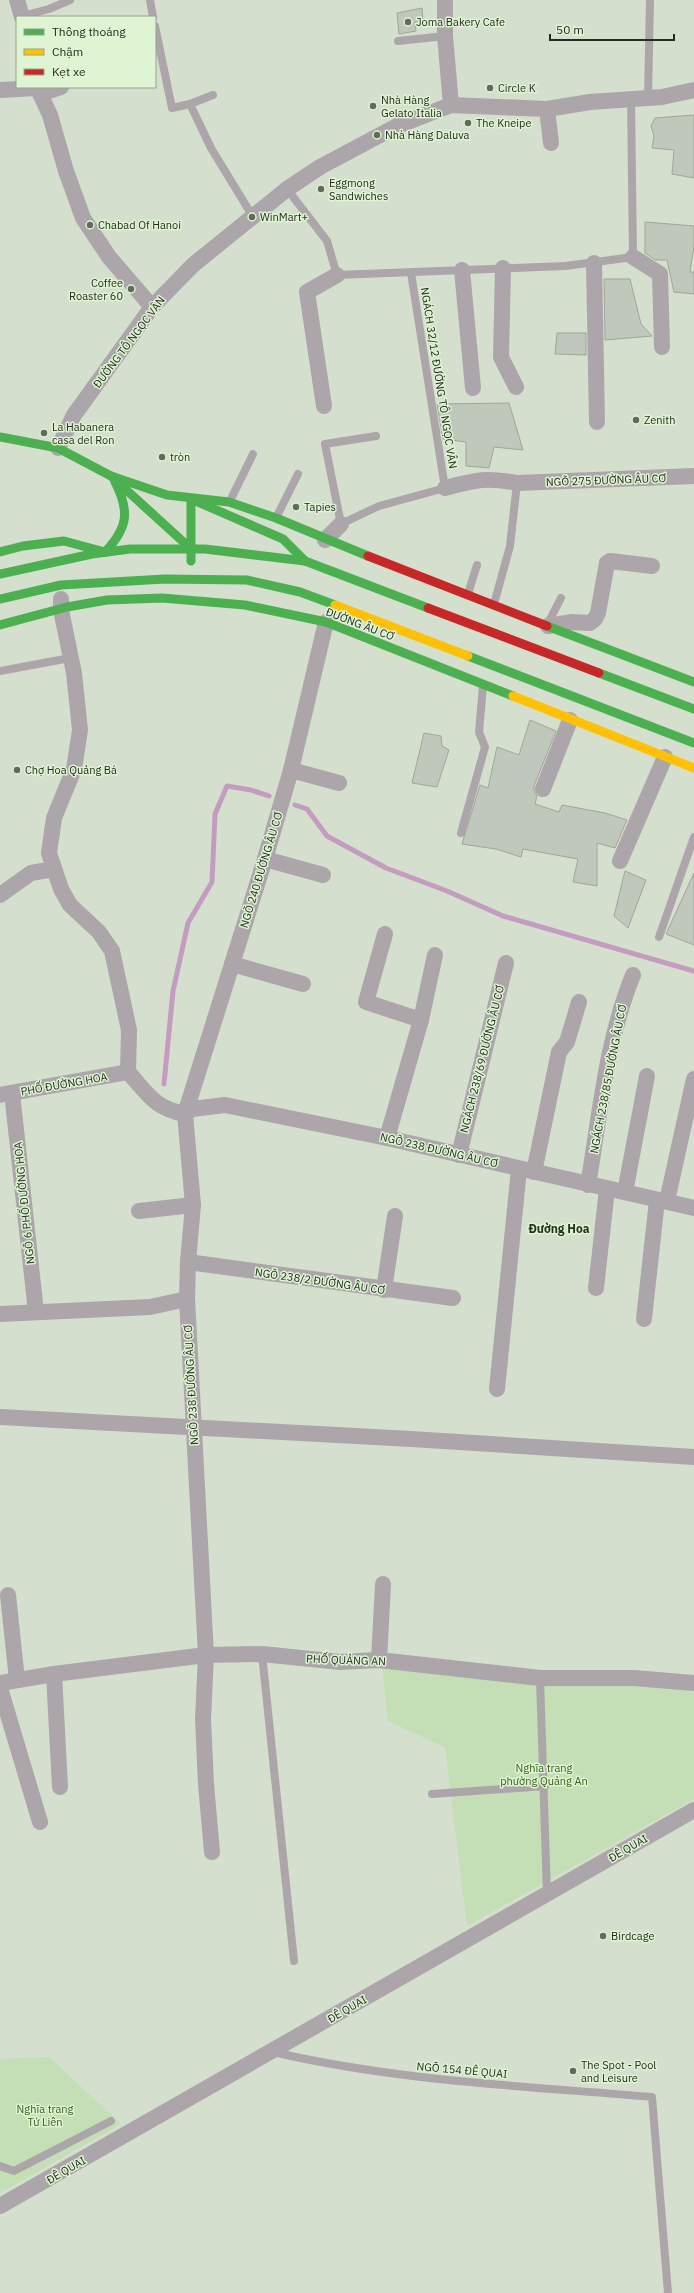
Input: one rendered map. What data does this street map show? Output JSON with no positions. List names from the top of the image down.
{
  "streets": {
    "main road": ["ĐƯỜNG ÂU CƠ"],
    "street": [
      "ĐƯỜNG TÔ NGỌC VÂN",
      "NGÕ 275 ĐƯỜNG ÂU CƠ",
      "NGÕ 240 ĐƯỜNG ÂU CƠ",
      "NGÁCH 238/69 ĐƯỜNG ÂU CƠ",
      "NGÁCH 238/85 ĐƯỜNG ÂU CƠ",
      "PHỐ ĐƯỜNG HOA",
      "NGÕ 238 ĐƯỜNG ÂU CƠ",
      "NGÕ 6 PHỐ ĐƯỜNG HOA",
      "NGÕ 238/2 ĐƯỜNG ÂU CƠ",
      "PHỐ QUẢNG AN",
      "ĐÊ QUAI"
    ],
    "lane": ["NGÁCH 32/12 ĐƯỜNG TÔ NGỌC VÂN", "NGÕ 154 ĐÊ QUAI"]
  },
  "crossings": [
    ["NGÁCH 32/12 ĐƯỜNG TÔ NGỌC VÂN", "NGÕ 275 ĐƯỜNG ÂU CƠ"],
    ["ĐƯỜNG ÂU CƠ", "NGÕ 240 ĐƯỜNG ÂU CƠ"],
    ["NGÕ 240 ĐƯỜNG ÂU CƠ", "NGÕ 238 ĐƯỜNG ÂU CƠ"],
    ["NGÁCH 238/69 ĐƯỜNG ÂU CƠ", "NGÕ 238 ĐƯỜNG ÂU CƠ"],
    ["NGÁCH 238/85 ĐƯỜNG ÂU CƠ", "NGÕ 238 ĐƯỜNG ÂU CƠ"],
    ["PHỐ ĐƯỜNG HOA", "NGÕ 6 PHỐ ĐƯỜNG HOA"],
    ["NGÕ 238 ĐƯỜNG ÂU CƠ", "NGÕ 238/2 ĐƯỜNG ÂU CƠ"],
    ["NGÕ 238 ĐƯỜNG ÂU CƠ", "PHỐ QUẢNG AN"],
    ["ĐÊ QUAI", "NGÕ 154 ĐÊ QUAI"]
  ],
  "districts": ["Đường Hoa"],
  "parks": ["Nghĩa trang phường Quảng An", "Nghĩa trang Tứ Liên"],
  "places": [
    "Joma Bakery Cafe",
    "Circle K",
    "Nhà Hàng Gelato Italia",
    "The Kneipe",
    "Nhà Hàng Daluva",
    "Eggmong Sandwiches",
    "WinMart+",
    "Chabad Of Hanoi",
    "Coffee Roaster 60",
    "Zenith",
    "La Habanera casa del Ron",
    "tròn",
    "Tapies",
    "Chợ Hoa Quảng Bá",
    "Birdcage",
    "The Spot - Pool and Leisure"
  ],
  "legend": ["Thông thoáng", "Chậm", "Kẹt xe"],
  "scale_bar": "50 m"
}
